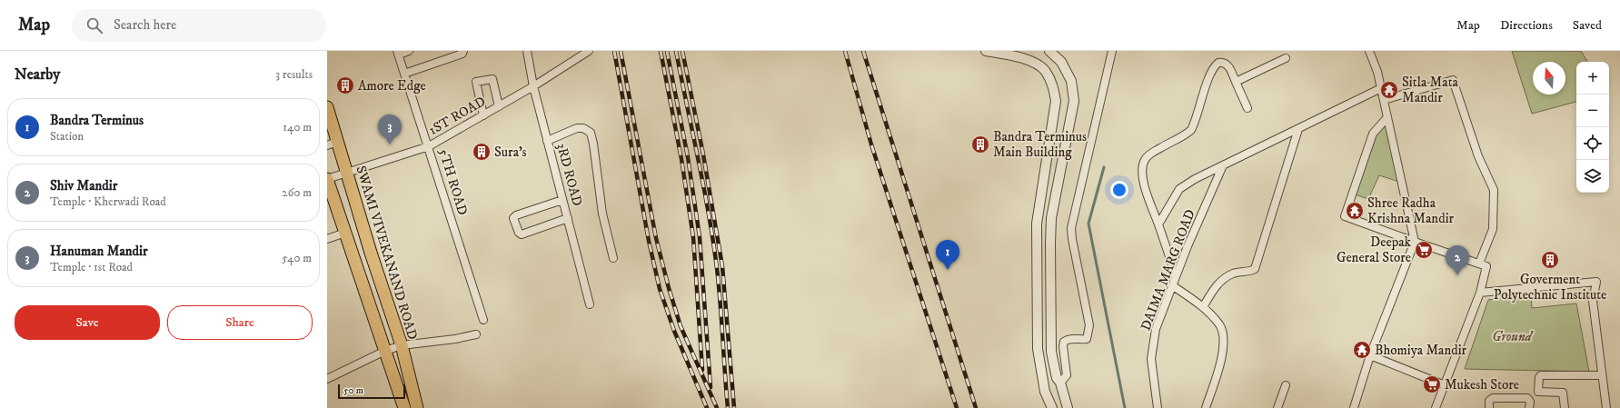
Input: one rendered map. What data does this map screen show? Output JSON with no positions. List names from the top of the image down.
{
  "streets": {
    "main road": ["SWAMI VIVEKANAND ROAD"],
    "street": [
      "1ST ROAD",
      "3RD ROAD",
      "5TH ROAD",
      "DAIMA MARG ROAD"
    ]
  },
  "crossings": [
    ["1ST ROAD", "3RD ROAD"],
    ["1ST ROAD", "5TH ROAD"],
    ["1ST ROAD", "SWAMI VIVEKANAND ROAD"]
  ],
  "parks": ["Ground"],
  "places": {
    "building": [
      "Amore Edge",
      "Bandra Terminus Main Building",
      "Sura's",
      "Goverment Polytechnic Institute"
    ],
    "temple": ["Sitla Mata Mandir", "Shree Radha Krishna Mandir", "Bhomiya Mandir"],
    "supermarket": ["Deepak General Store", "Mukesh Store"]
  },
  "scale_bar": "50 m",
  "north": "top",
  "page": {
    "header": "Map",
    "search": "Search here",
    "nav": ["Map", "Directions", "Saved"],
    "heading": ["Nearby", "3 results"],
    "map_buttons": ["+", "−"],
    "list": [
      {
        "mark": "1",
        "name": "Bandra Terminus",
        "note": "Station",
        "value": "140 m"
      },
      {
        "mark": "2",
        "name": "Shiv Mandir",
        "note": "Temple · Kherwadi Road",
        "value": "260 m"
      },
      {
        "mark": "3",
        "name": "Hanuman Mandir",
        "note": "Temple · 1st Road",
        "value": "540 m"
      }
    ],
    "pins": ["3", "1", "2"],
    "buttons": ["Save", "Share"],
    "scale": "50 m"
  }
}
